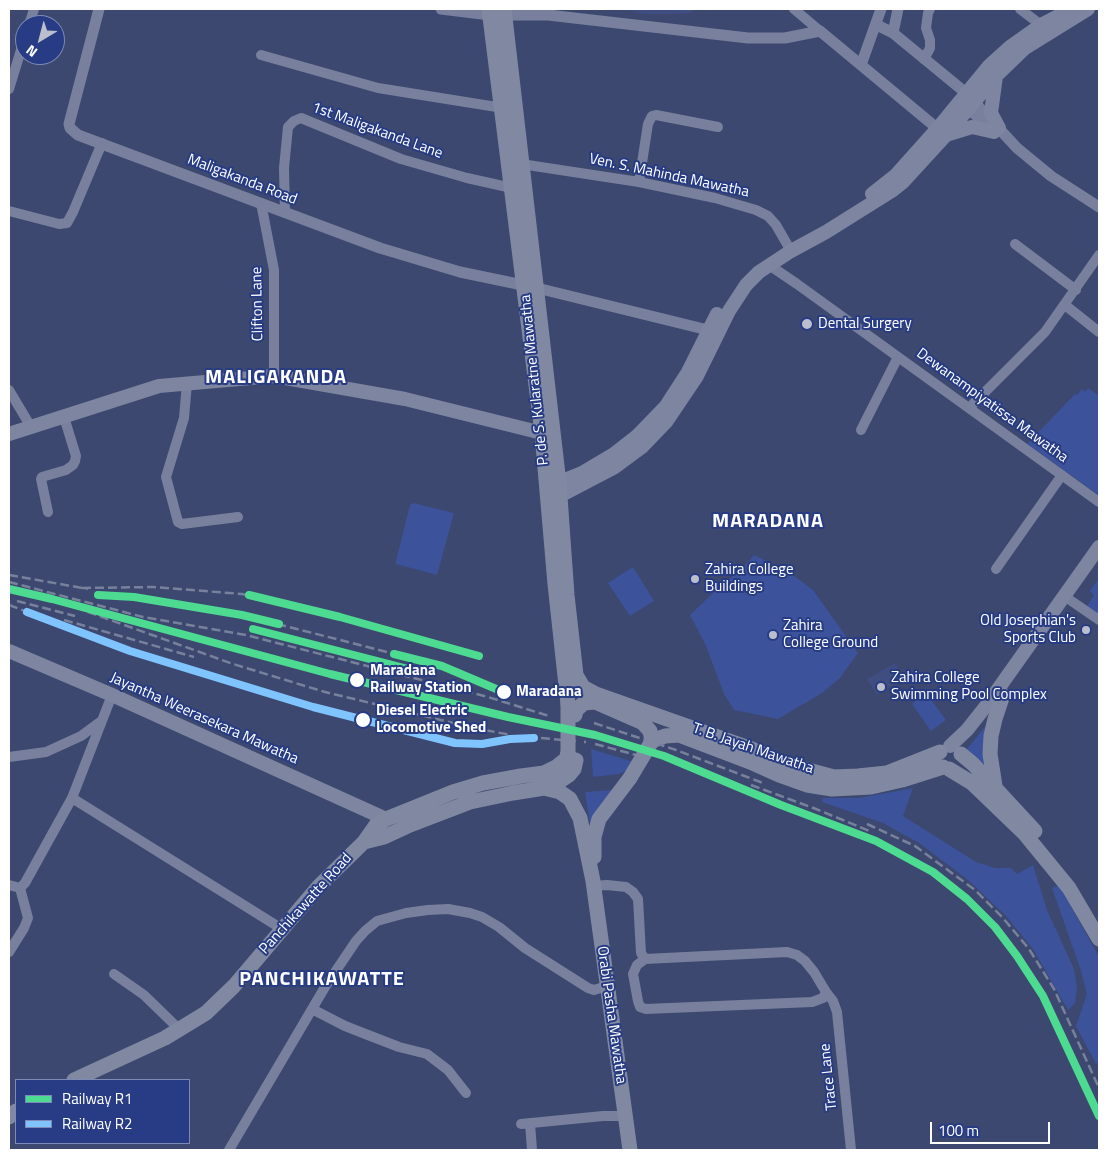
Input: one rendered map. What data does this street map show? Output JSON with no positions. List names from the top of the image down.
{
  "streets": {
    "main road": [
      "P. de S. Kularatne Mawatha",
      "Jayantha Weerasekara Mawatha",
      "T. B. Jayah Mawatha",
      "Panchikawatte Road",
      "Orabi Pasha Mawatha"
    ],
    "street": [
      "1st Maligakanda Lane",
      "Ven. S. Mahinda Mawatha",
      "Maligakanda Road",
      "Clifton Lane",
      "Dewanampiyatissa Mawatha",
      "Trace Lane"
    ]
  },
  "crossings": [
    ["1st Maligakanda Lane", "Maligakanda Road"],
    ["1st Maligakanda Lane", "P. de S. Kularatne Mawatha"],
    ["Ven. S. Mahinda Mawatha", "P. de S. Kularatne Mawatha"],
    ["Maligakanda Road", "Clifton Lane"],
    ["Maligakanda Road", "P. de S. Kularatne Mawatha"],
    ["P. de S. Kularatne Mawatha", "T. B. Jayah Mawatha"],
    ["P. de S. Kularatne Mawatha", "Panchikawatte Road"],
    ["Jayantha Weerasekara Mawatha", "Panchikawatte Road"]
  ],
  "districts": ["MALIGAKANDA", "MARADANA", "PANCHIKAWATTE"],
  "places": [
    "Dental Surgery",
    "Zahira College Buildings",
    "Old Josephian's Sports Club",
    "Zahira College Ground",
    "Maradana Railway Station",
    "Zahira College Swimming Pool Complex",
    "Maradana",
    "Diesel Electric Locomotive Shed"
  ],
  "lines": ["rail line R1", "rail line R2"],
  "legend": ["Railway R1", "Railway R2"],
  "scale_bar": "100 m",
  "north": "bottom left"
}
